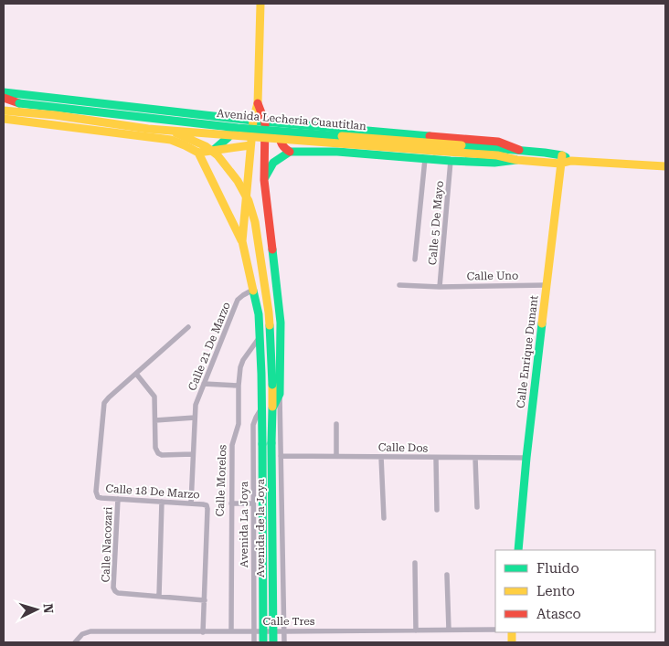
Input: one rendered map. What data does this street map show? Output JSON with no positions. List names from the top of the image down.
{
  "streets": {
    "main road": ["Avenida Lecheria Cuautitlan", "Calle Enrique Dunant", "Avenida de la Joya"],
    "street": [
      "Calle 5 De Mayo",
      "Calle Uno",
      "Calle 21 De Marzo",
      "Calle Dos",
      "Calle Morelos",
      "Calle 18 De Marzo",
      "Avenida La Joya",
      "Calle Nacozari",
      "Calle Tres"
    ]
  },
  "crossings": [
    ["Avenida Lecheria Cuautitlan", "Calle Enrique Dunant"],
    ["Avenida Lecheria Cuautitlan", "Avenida de la Joya"],
    ["Calle 5 De Mayo", "Calle Uno"],
    ["Calle Uno", "Calle Enrique Dunant"],
    ["Calle 21 De Marzo", "Calle 18 De Marzo"],
    ["Calle Enrique Dunant", "Calle Dos"],
    ["Calle Morelos", "Calle Tres"],
    ["Calle 18 De Marzo", "Calle Nacozari"],
    ["Avenida La Joya", "Avenida de la Joya"],
    ["Avenida La Joya", "Calle Tres"]
  ],
  "legend": ["Fluido", "Lento", "Atasco"],
  "north": "right"
}
